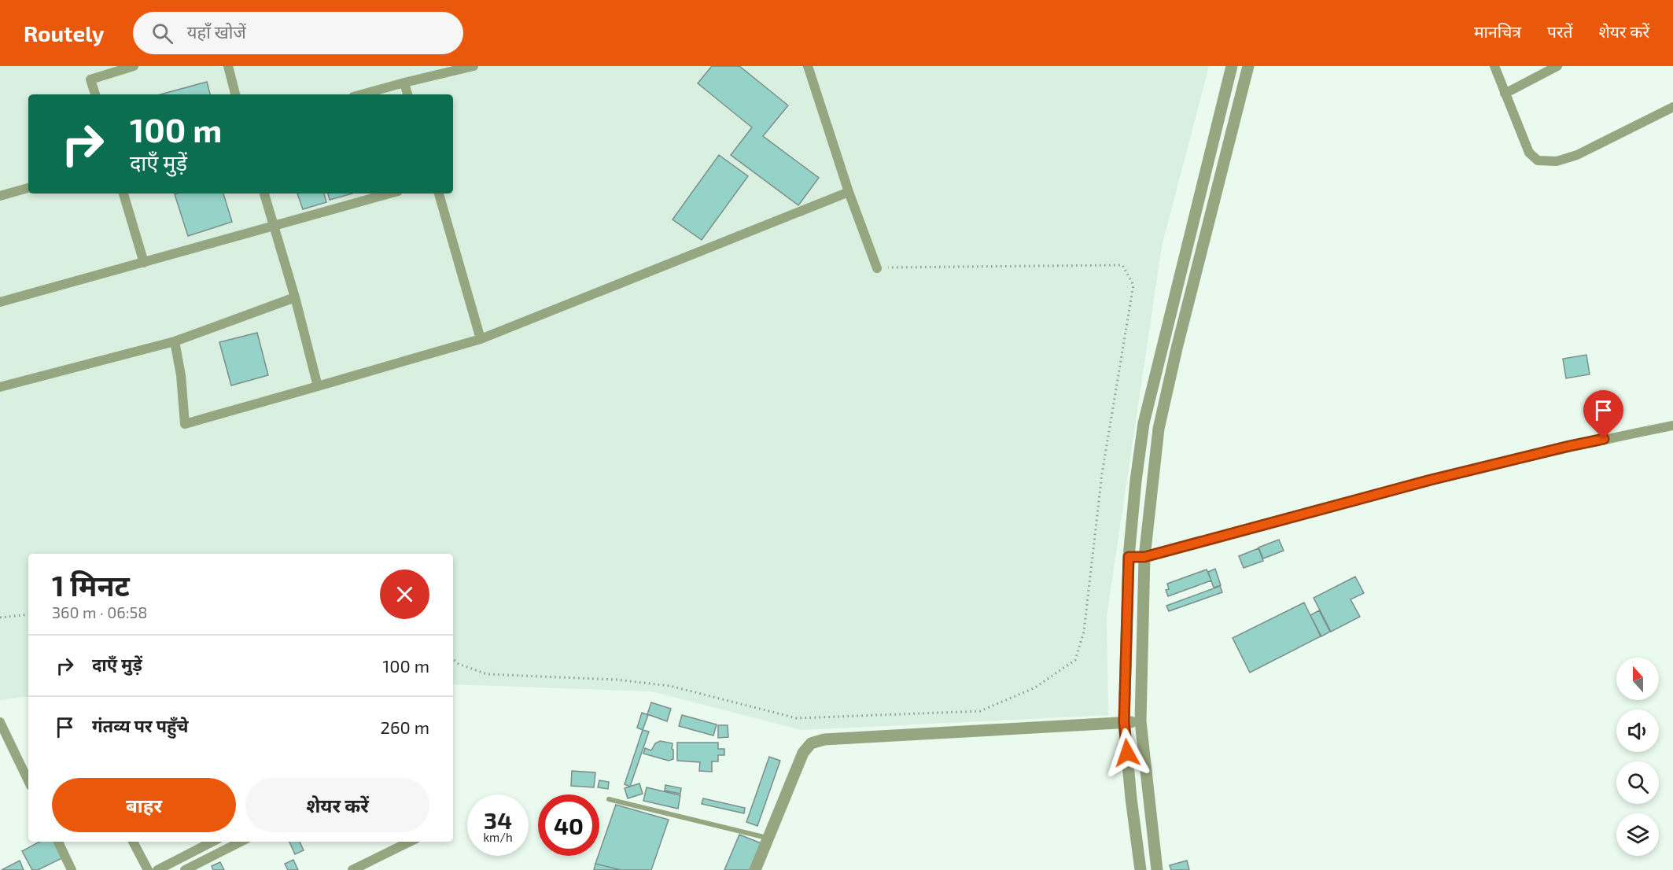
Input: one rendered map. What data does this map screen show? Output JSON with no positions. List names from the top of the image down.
{
  "north": "top",
  "page": {
    "header": "Routely",
    "search": "यहाँ खोजें",
    "nav": ["मानचित्र", "परतें", "शेयर करें"],
    "turn": ["100 m", "दाएँ मुड़ें"],
    "heading": ["1 मिनट", "360 m · 06:58"],
    "list": [
      {
        "name": "दाएँ मुड़ें",
        "value": "100 m"
      },
      {
        "name": "गंतव्य पर पहुँचे",
        "value": "260 m"
      }
    ],
    "buttons": ["बाहर", "शेयर करें"],
    "speed": "34 km/h",
    "limit": "40"
  }
}
